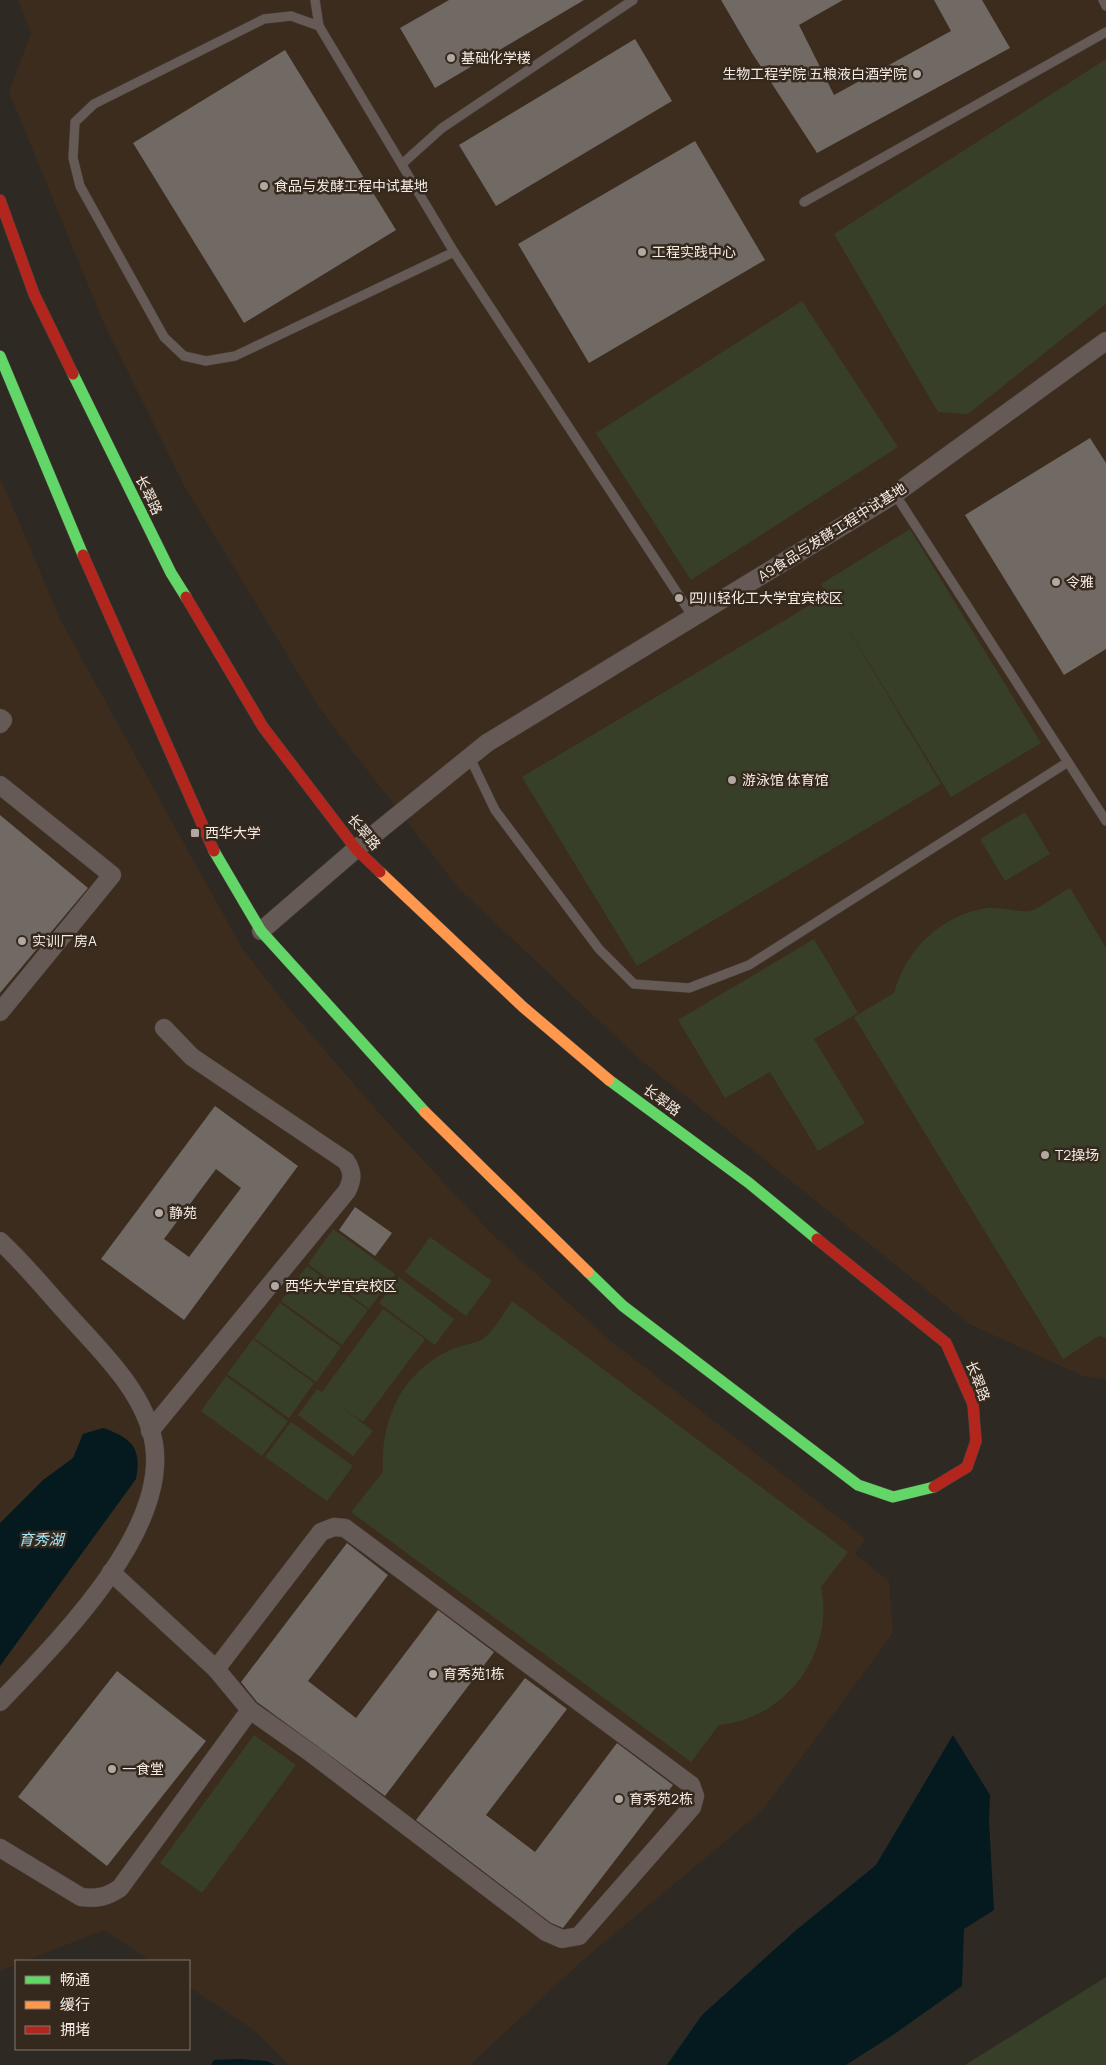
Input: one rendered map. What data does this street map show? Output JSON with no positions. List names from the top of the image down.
{
  "streets": {
    "main road": ["长翠路"],
    "street": ["A9食品与发酵工程中试基地"]
  },
  "crossings": [
    ["长翠路", "A9食品与发酵工程中试基地"]
  ],
  "water": ["育秀湖"],
  "places": {
    "other": [
      "基础化学楼",
      "生物工程学院 五粮液白酒学院",
      "食品与发酵工程中试基地",
      "工程实践中心",
      "令雅",
      "四川轻化工大学宜宾校区",
      "游泳馆 体育馆",
      "实训厂房A",
      "T2操场",
      "静苑",
      "西华大学宜宾校区",
      "育秀苑1栋",
      "一食堂",
      "育秀苑2栋"
    ],
    "transit": ["西华大学"]
  },
  "legend": ["畅通", "缓行", "拥堵"]
}
